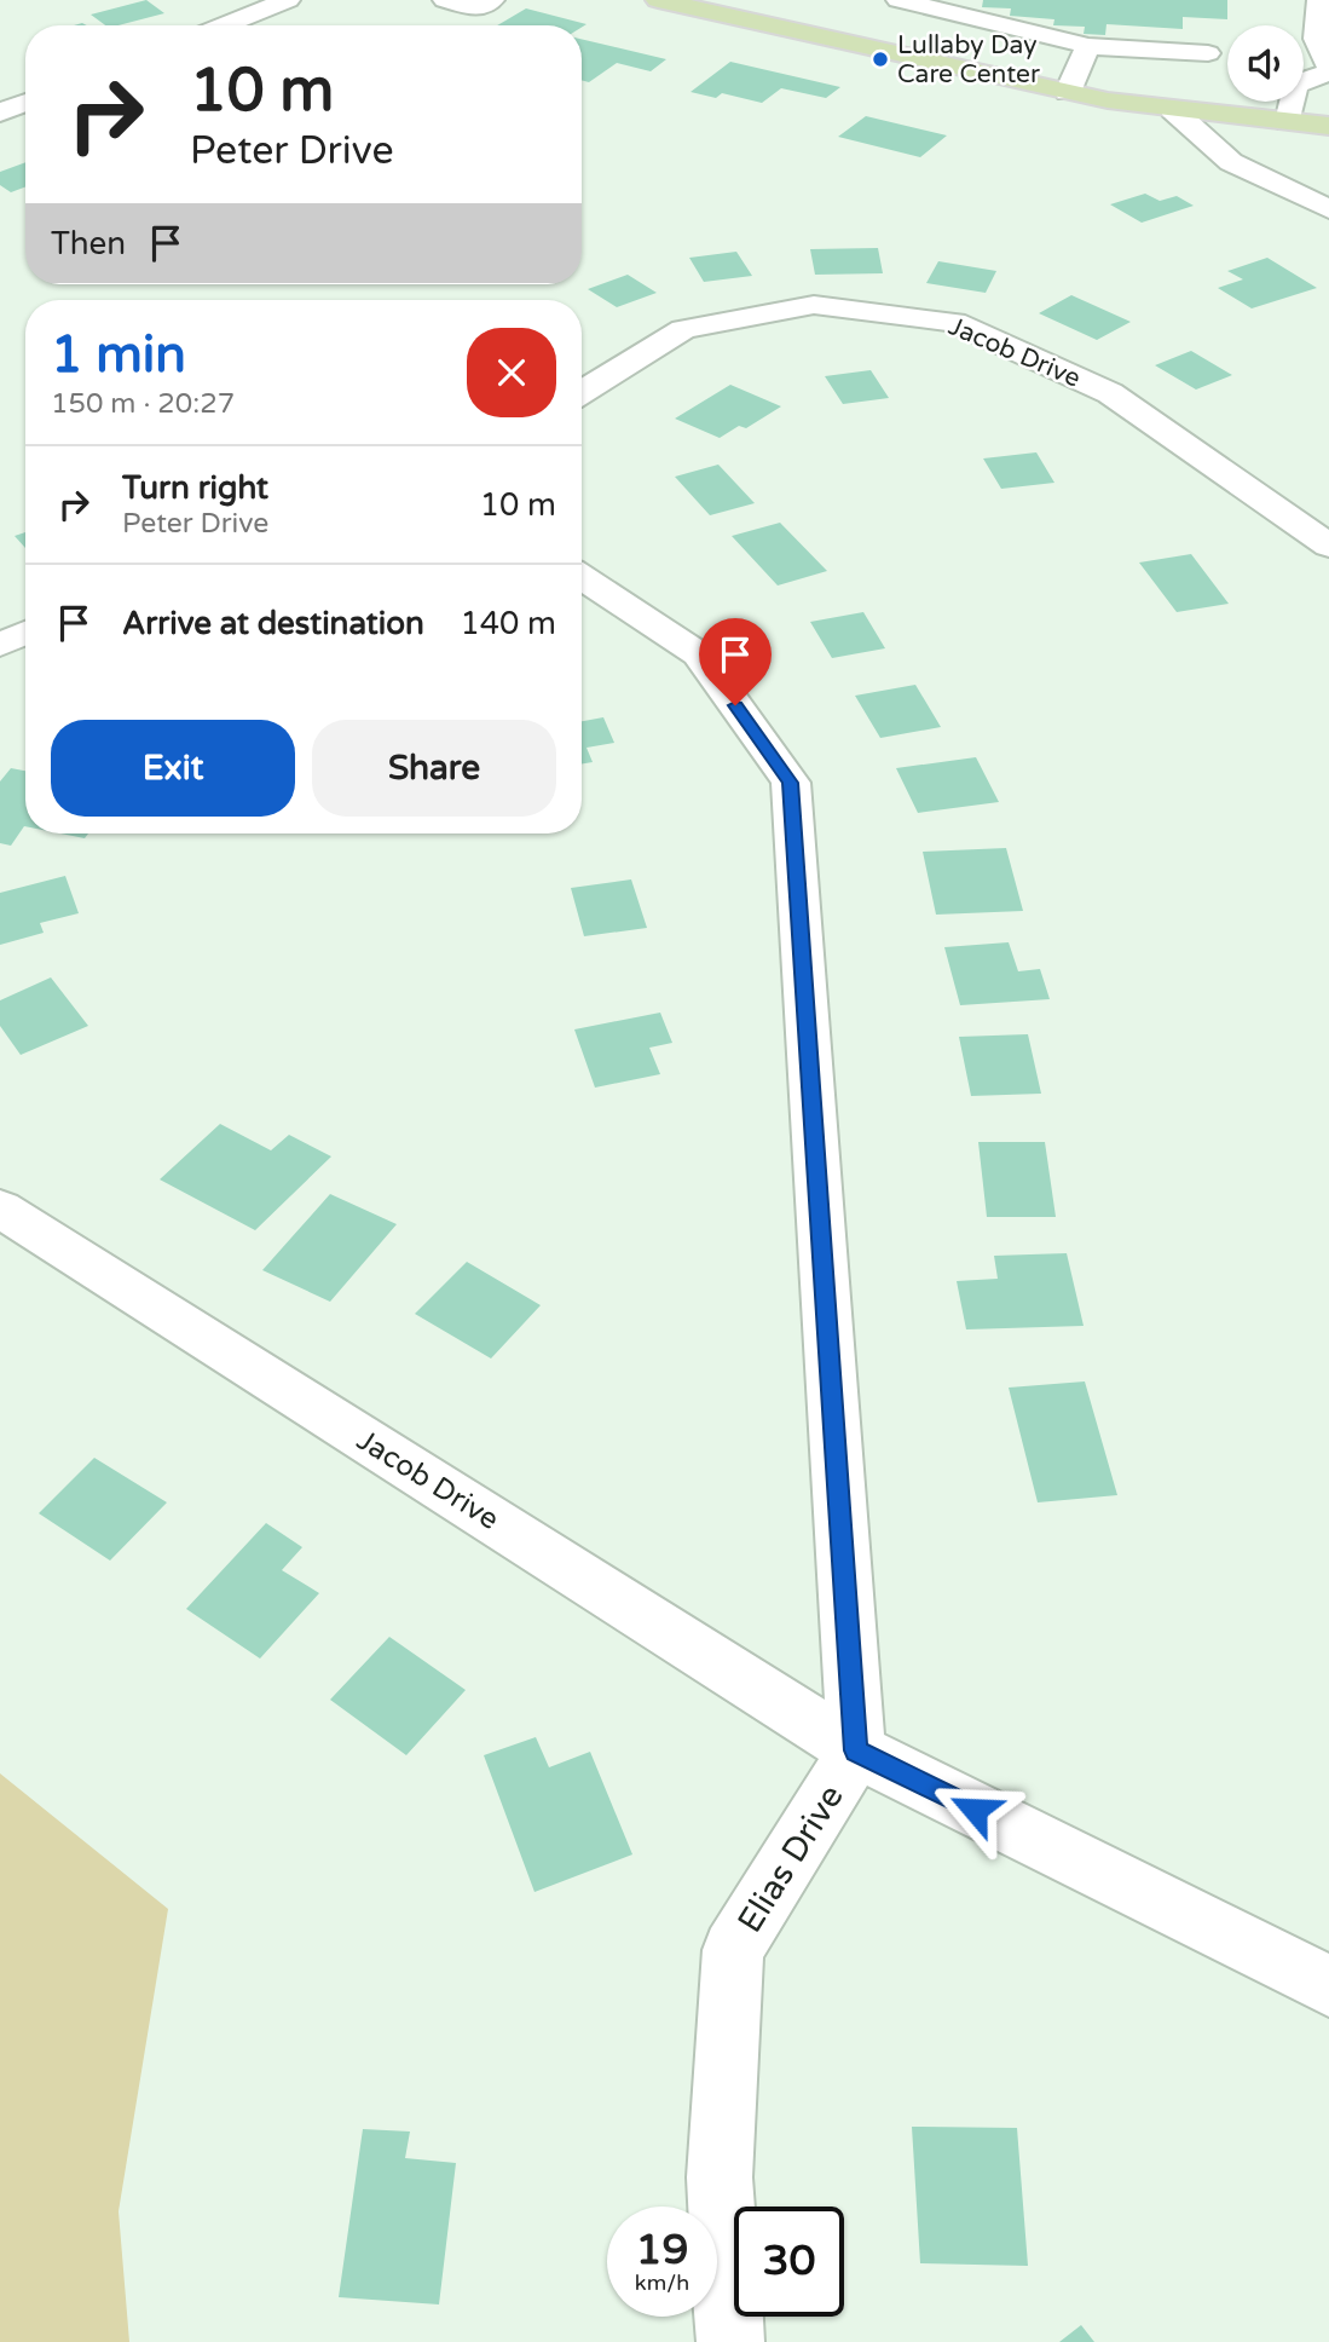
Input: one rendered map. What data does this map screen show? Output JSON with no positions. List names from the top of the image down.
{
  "streets": {
    "street": ["Jacob Drive", "Elias Drive"]
  },
  "crossings": [
    ["Jacob Drive", "Elias Drive"]
  ],
  "places": ["Lullaby Day Care Center"],
  "page": {
    "turn": ["10 m", "Peter Drive"],
    "then": "Then",
    "heading": ["1 min", "150 m · 20:27"],
    "list": [
      {
        "name": "Turn right",
        "note": "Peter Drive",
        "value": "10 m"
      },
      {
        "name": "Arrive at destination",
        "value": "140 m"
      }
    ],
    "buttons": ["Exit", "Share"],
    "speed": "19 km/h",
    "limit": "30"
  }
}
